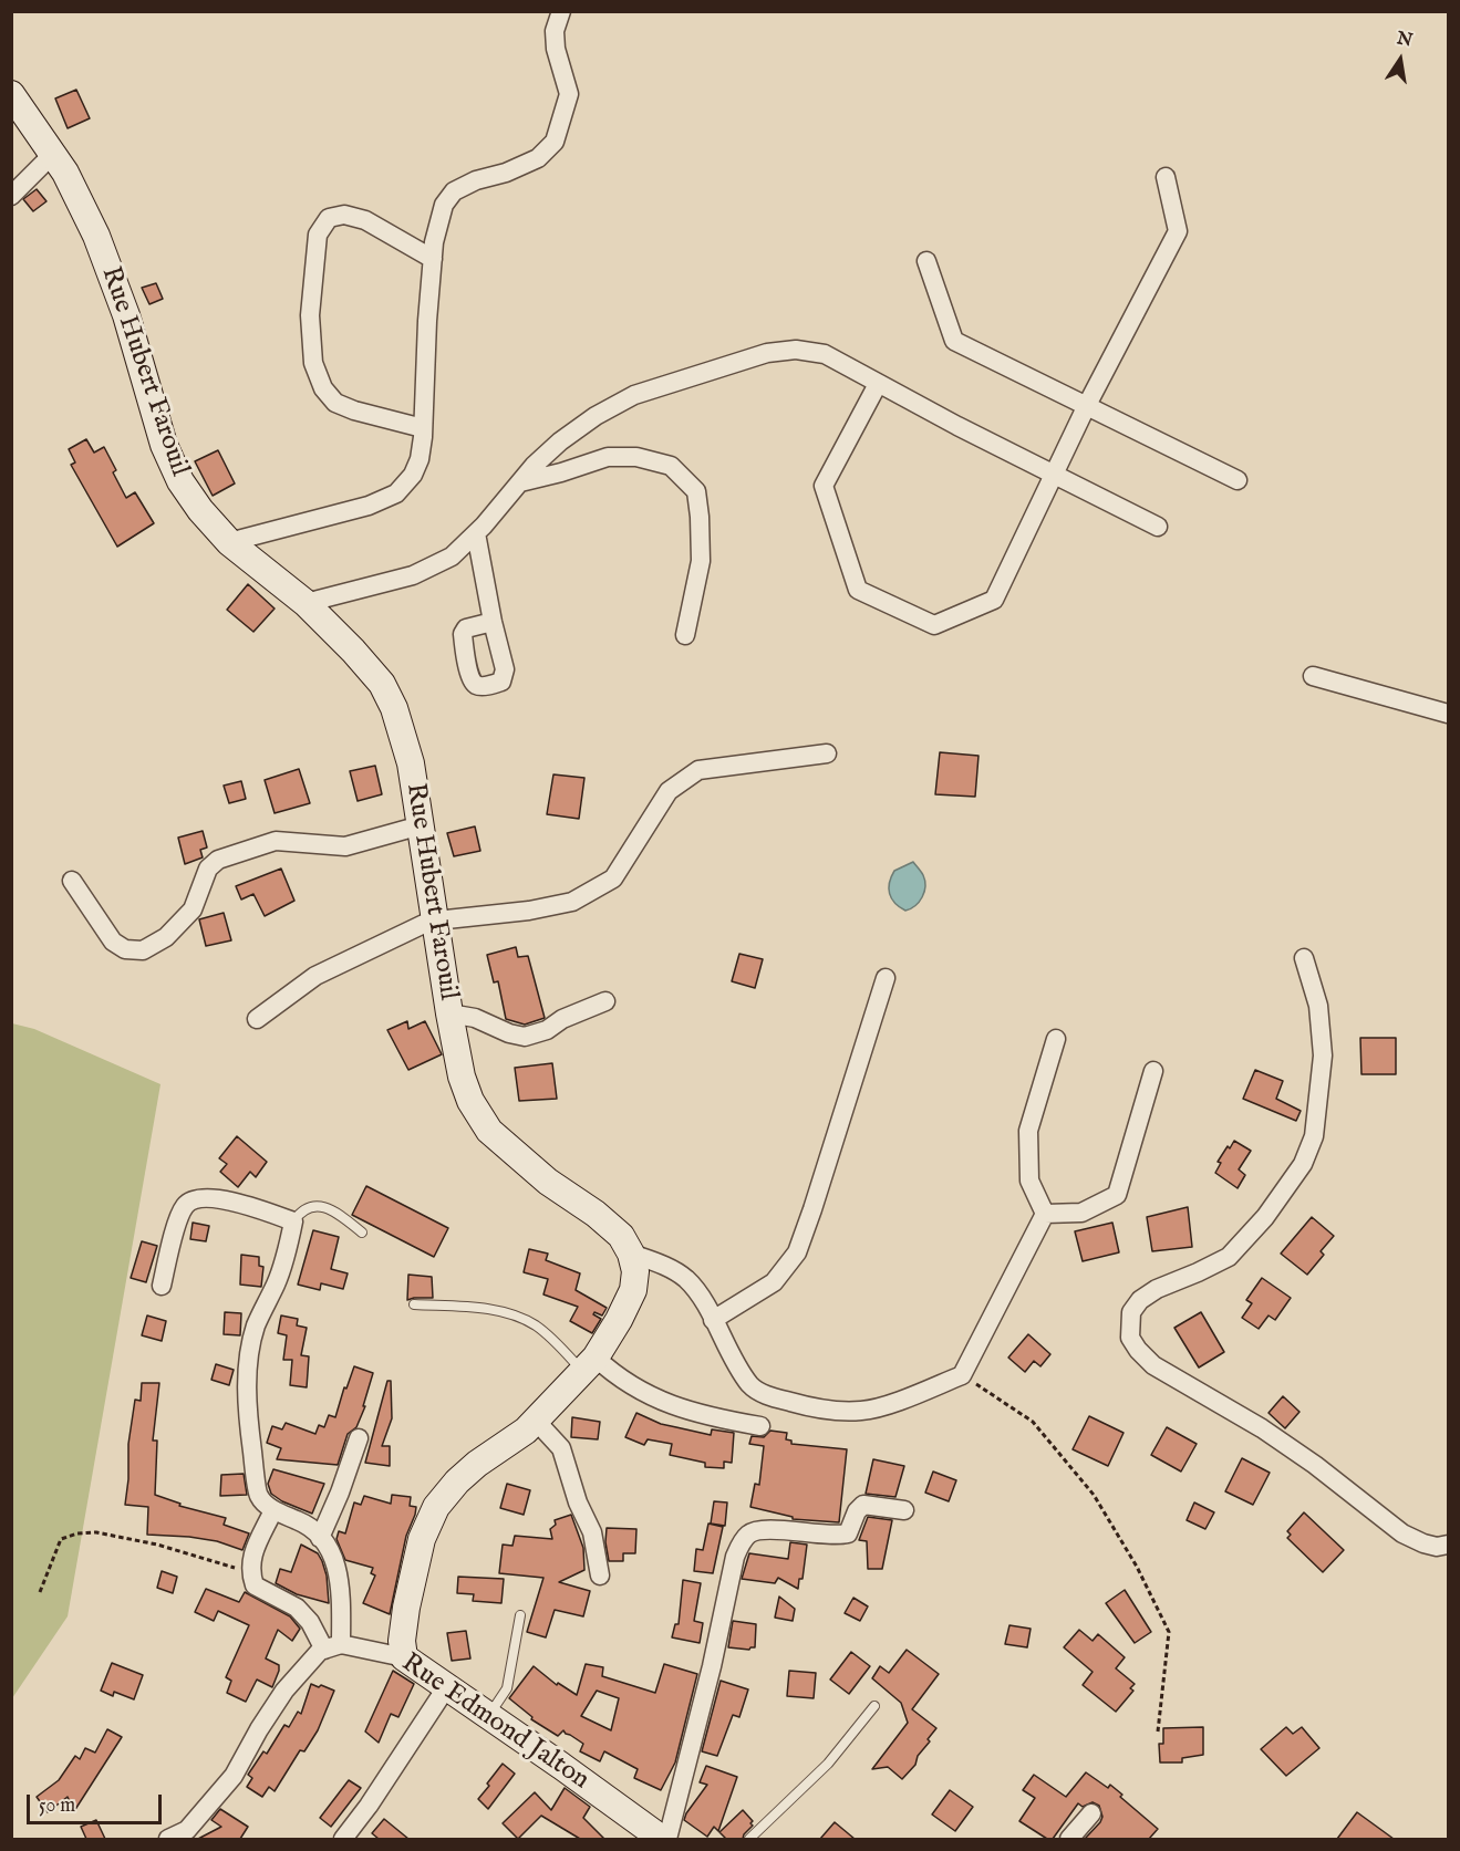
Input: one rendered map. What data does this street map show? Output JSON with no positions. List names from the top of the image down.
{
  "streets": {
    "street": ["Rue Hubert Farouil", "Rue Edmond Jalton"]
  },
  "scale_bar": "50 m",
  "north": "top"
}
